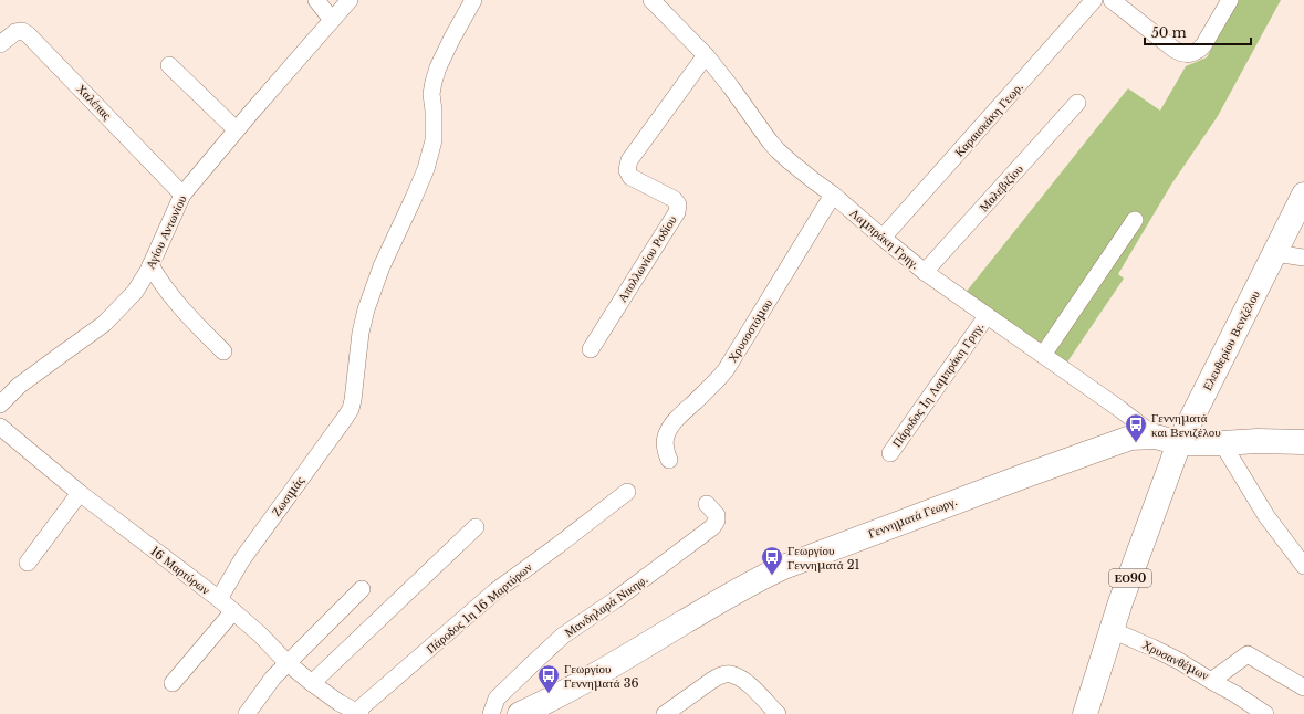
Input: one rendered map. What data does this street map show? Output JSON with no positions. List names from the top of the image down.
{
  "streets": {
    "street": [
      "Χαλέπας",
      "Καραισκάκη Γεωρ.",
      "Μαλεβιζίου",
      "Αγίου Αντωνίου",
      "Λαμπράκη Γρηγ.",
      "Απολλωνίου Ροδίου",
      "Χρυσοστόμου",
      "Ελευθερίου Βενιζέλου",
      "Πάροδος 1η Λαμπράκη Γρηγ.",
      "Ζωσιμάς",
      "Γεννηματά Γεωργ.",
      "16 Μαρτύρων",
      "ΕΟ90",
      "Μανδηλαρά Νικηφ.",
      "Πάροδος 1η 16 Μαρτύρων",
      "Χρυσανθέμων"
    ]
  },
  "crossings": [
    ["Χαλέπας", "Αγίου Αντωνίου"],
    ["Καραισκάκη Γεωρ.", "Λαμπράκη Γρηγ."],
    ["Μαλεβιζίου", "Λαμπράκη Γρηγ."],
    ["Λαμπράκη Γρηγ.", "Απολλωνίου Ροδίου"],
    ["Λαμπράκη Γρηγ.", "Χρυσοστόμου"],
    ["Λαμπράκη Γρηγ.", "Πάροδος 1η Λαμπράκη Γρηγ."],
    ["Λαμπράκη Γρηγ.", "Γεννηματά Γεωργ."],
    ["Ελευθερίου Βενιζέλου", "Γεννηματά Γεωργ."],
    ["Ελευθερίου Βενιζέλου", "Χρυσανθέμων"],
    ["Ζωσιμάς", "16 Μαρτύρων"],
    ["16 Μαρτύρων", "Πάροδος 1η 16 Μαρτύρων"]
  ],
  "places": {
    "bus stop": ["Γεννηματά και Βενιζέλου", "Γεωργίου Γεννηματά 21", "Γεωργίου Γεννηματά 36"]
  },
  "scale_bar": "50 m"
}
